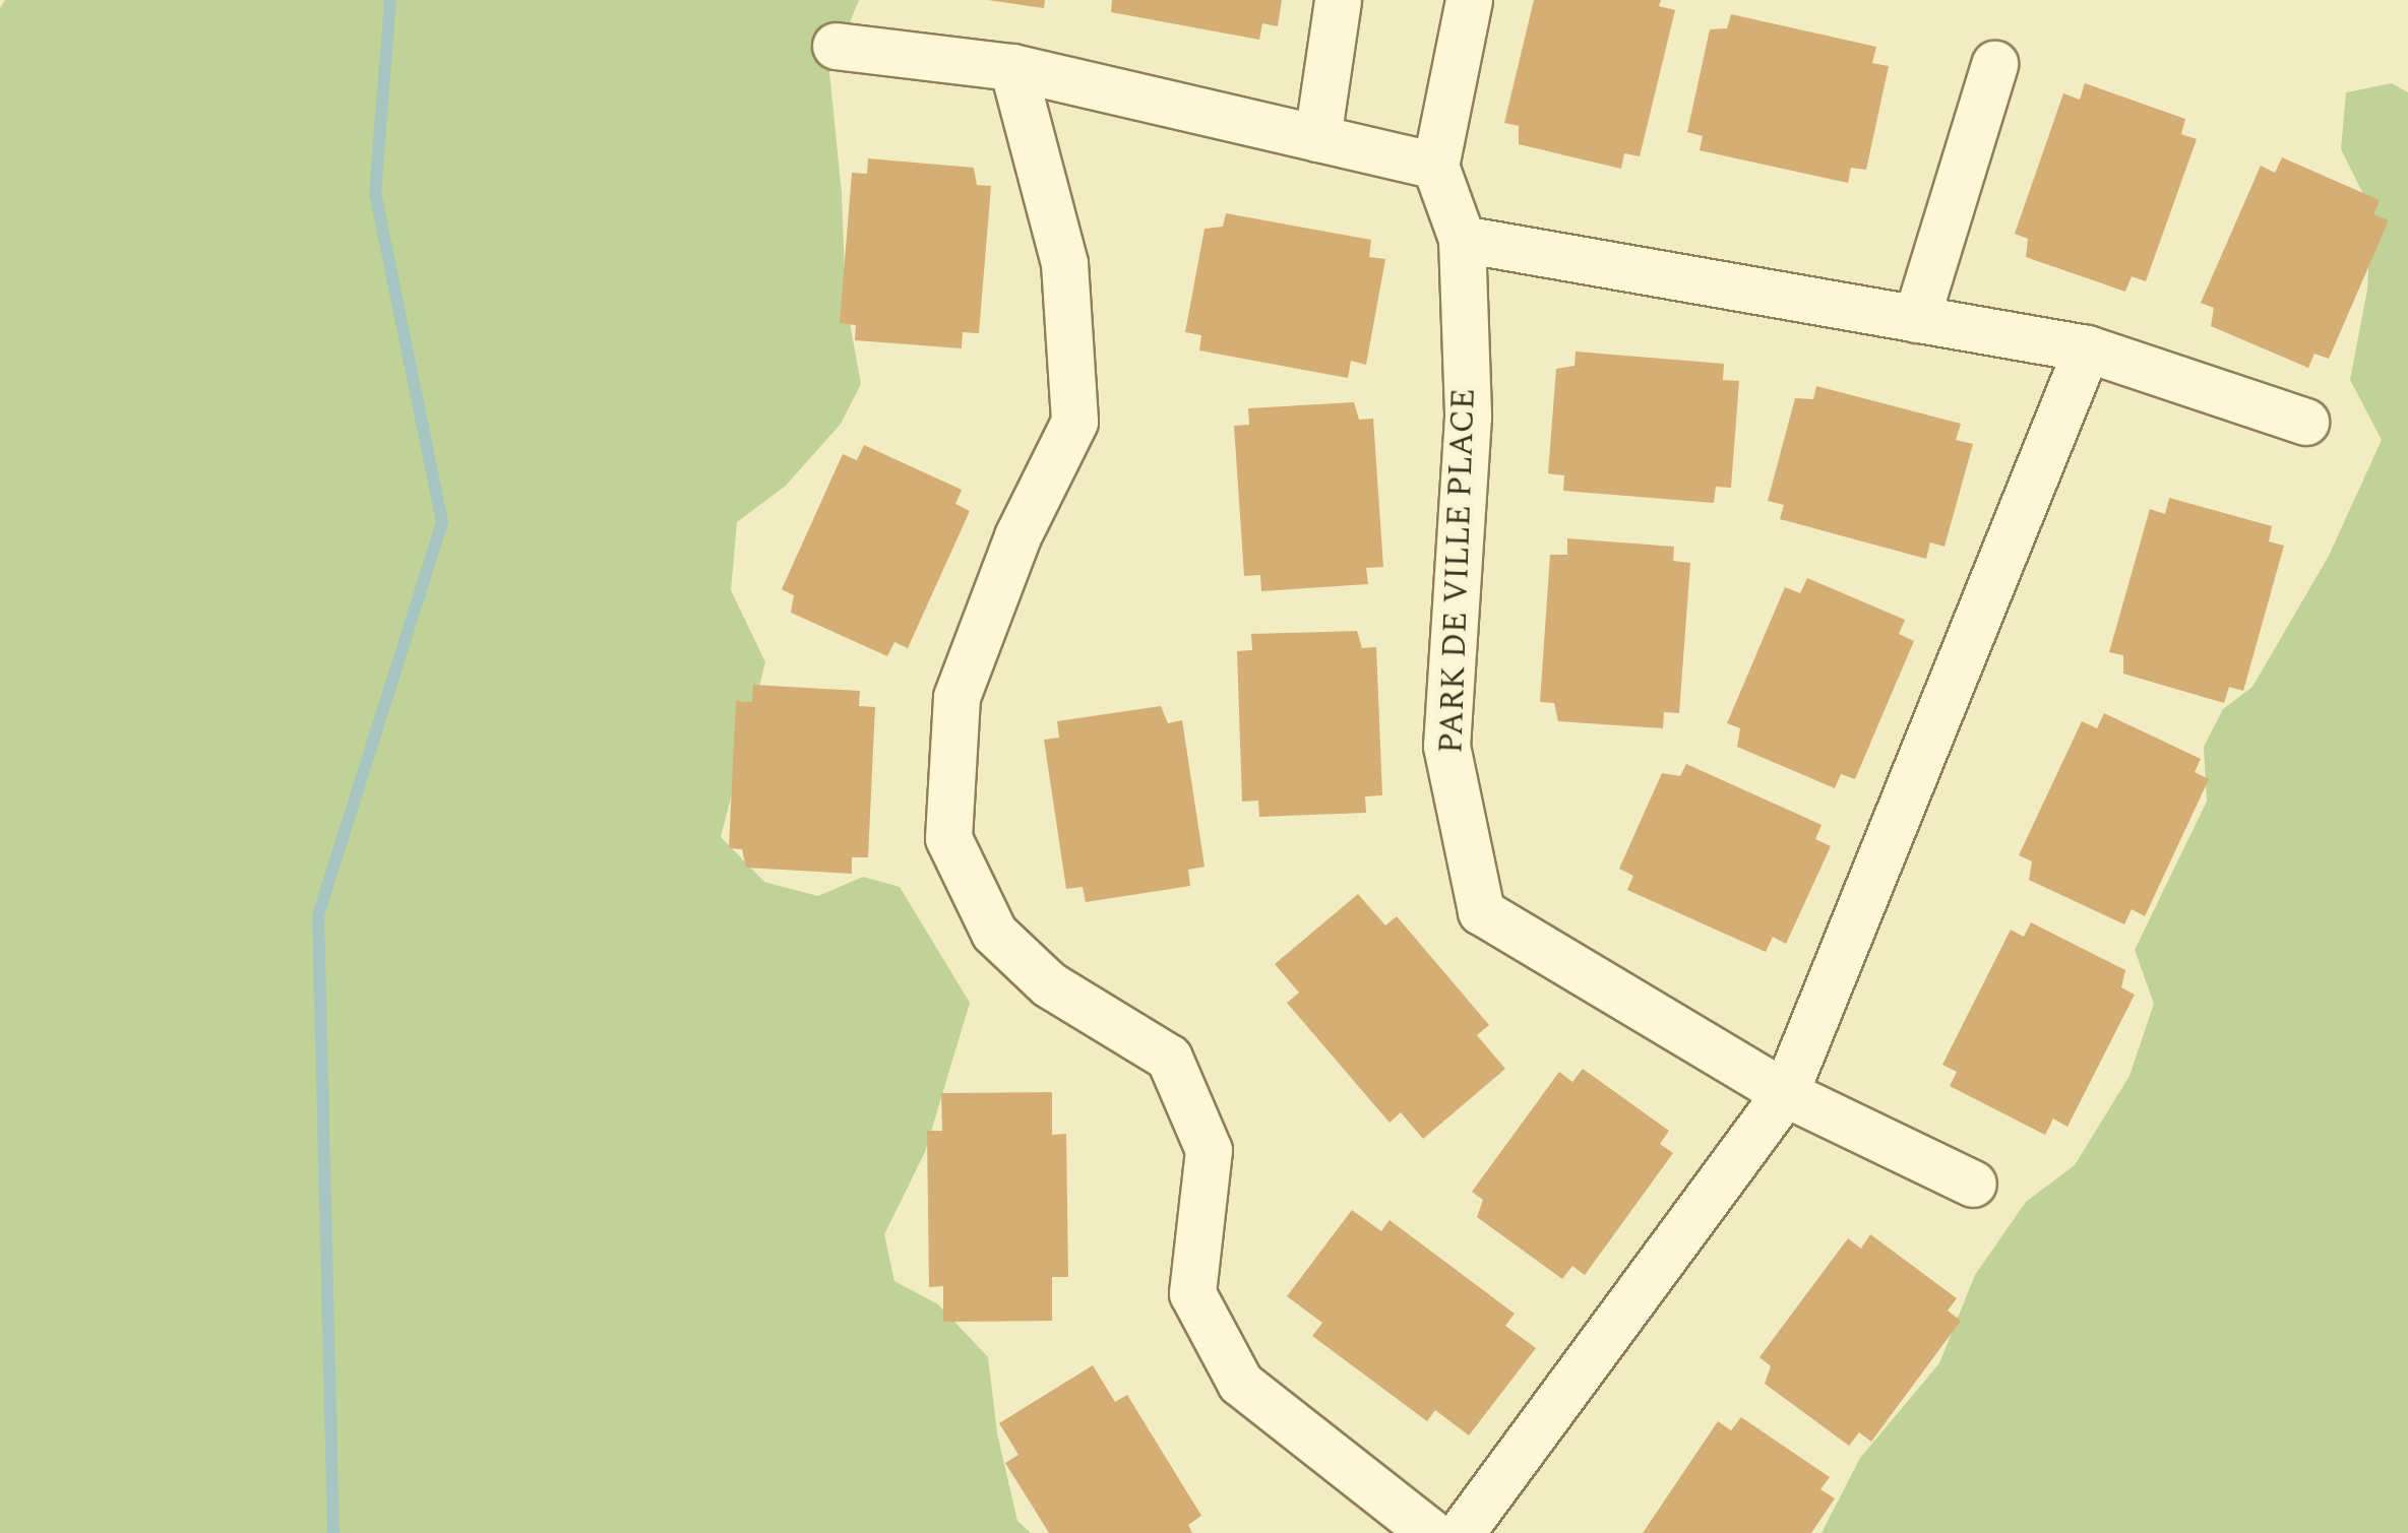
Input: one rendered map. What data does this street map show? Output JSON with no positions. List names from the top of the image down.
{
  "streets": {
    "street": ["PARK DE VILLE PLACE"]
  }
}
